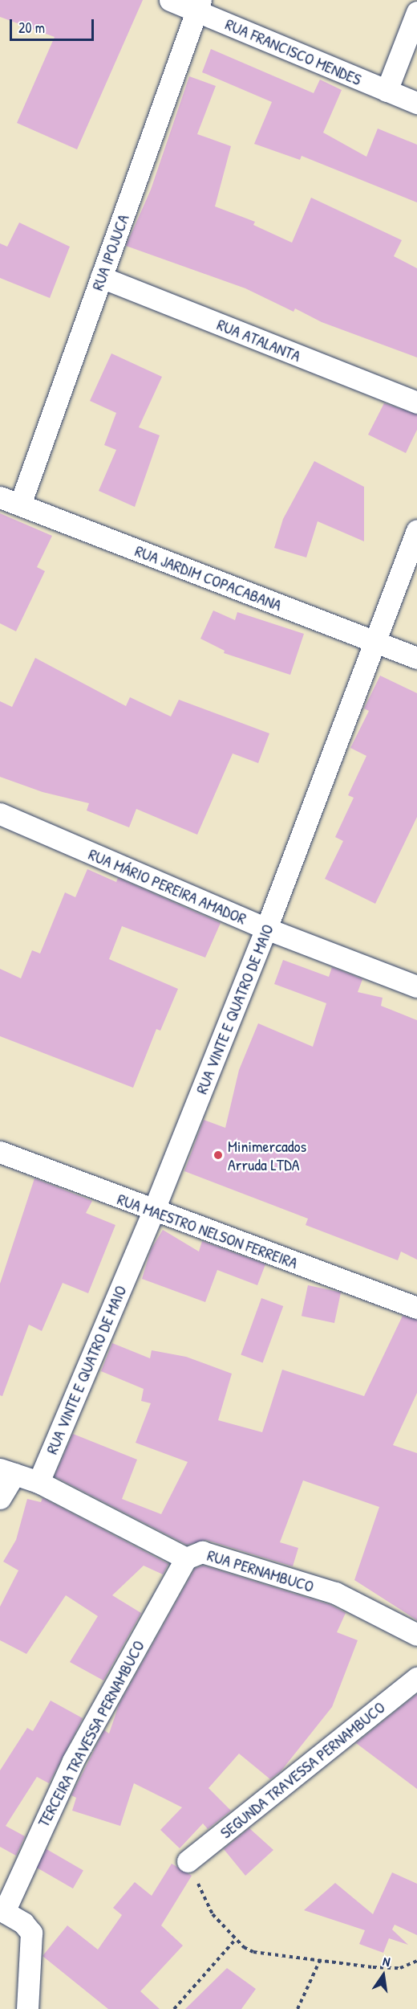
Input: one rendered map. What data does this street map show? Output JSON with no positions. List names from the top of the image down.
{
  "streets": {
    "street": [
      "RUA FRANCISCO MENDES",
      "RUA IPOJUCA",
      "RUA ATALANTA",
      "RUA JARDIM COPACABANA",
      "RUA MÁRIO PEREIRA AMADOR",
      "RUA VINTE E QUATRO DE MAIO",
      "RUA MAESTRO NELSON FERREIRA",
      "RUA PERNAMBUCO",
      "TERCEIRA TRAVESSA PERNAMBUCO",
      "SEGUNDA TRAVESSA PERNAMBUCO"
    ]
  },
  "crossings": [
    ["RUA FRANCISCO MENDES", "RUA IPOJUCA"],
    ["RUA IPOJUCA", "RUA ATALANTA"],
    ["RUA IPOJUCA", "RUA JARDIM COPACABANA"],
    ["RUA JARDIM COPACABANA", "RUA VINTE E QUATRO DE MAIO"],
    ["RUA MÁRIO PEREIRA AMADOR", "RUA VINTE E QUATRO DE MAIO"],
    ["RUA VINTE E QUATRO DE MAIO", "RUA MAESTRO NELSON FERREIRA"],
    ["RUA VINTE E QUATRO DE MAIO", "RUA PERNAMBUCO"],
    ["RUA PERNAMBUCO", "TERCEIRA TRAVESSA PERNAMBUCO"]
  ],
  "places": ["Minimercados Arruda LTDA"],
  "scale_bar": "20 m",
  "north": "top"
}
